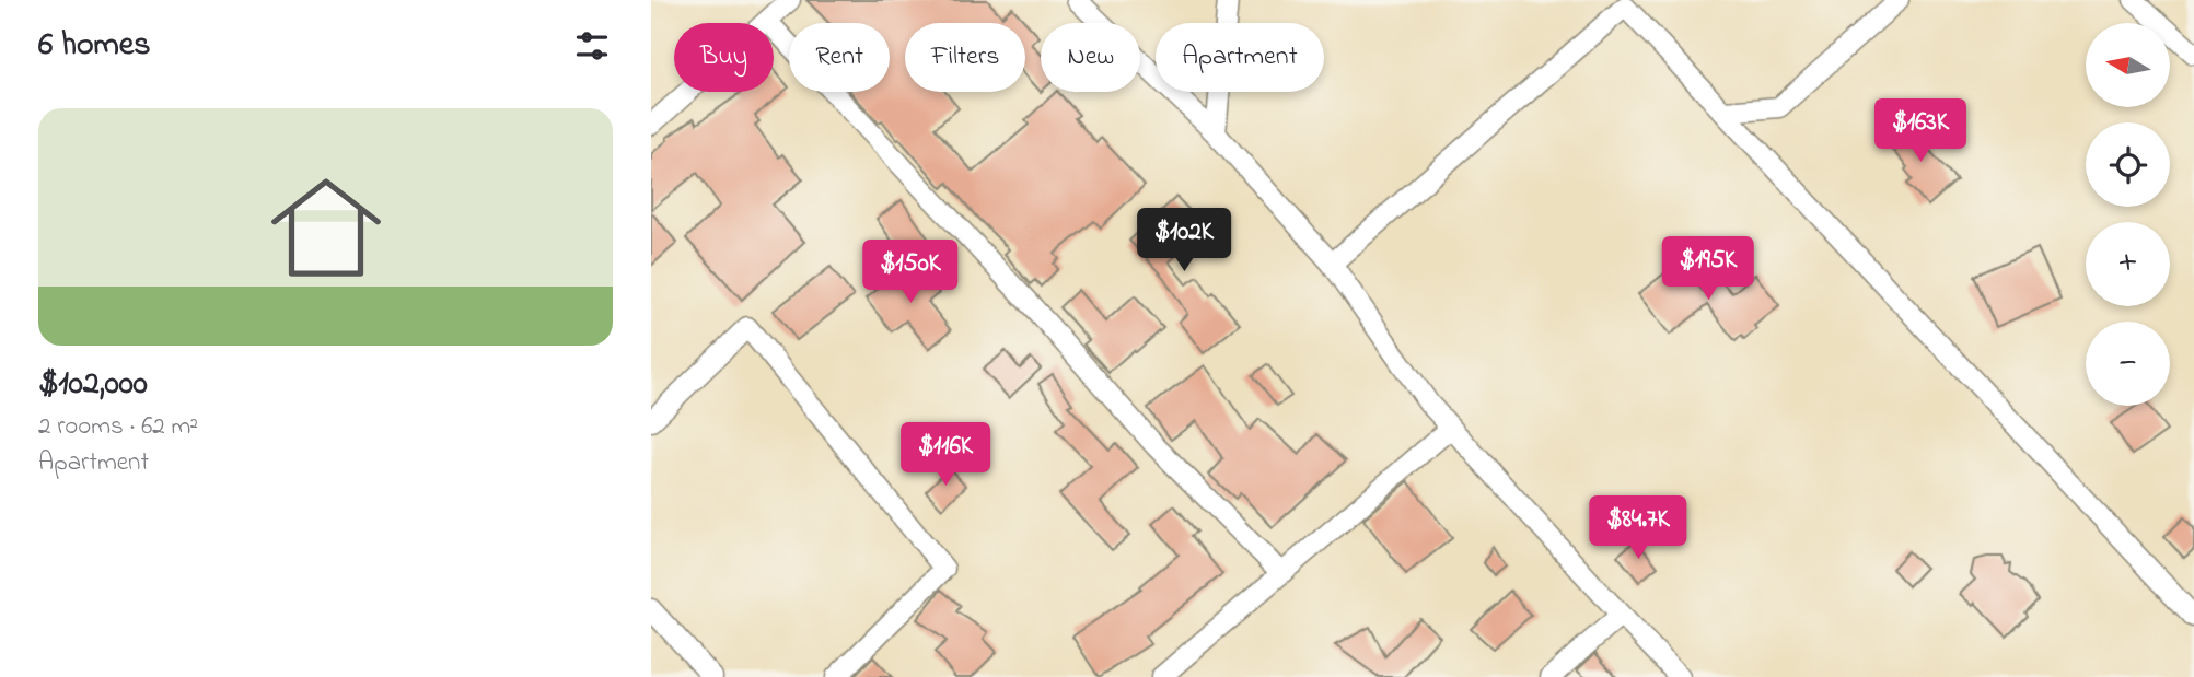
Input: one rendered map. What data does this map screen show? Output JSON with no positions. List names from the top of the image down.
{
  "north": "left",
  "page": {
    "heading": "6 homes",
    "map_buttons": ["+", "−"],
    "chip": [
      "Buy",
      "Rent",
      "Filters",
      "New",
      "Apartment"
    ],
    "list": [
      {
        "name": "$102,000",
        "note": "2 rooms · 62 m² · Apartment"
      }
    ],
    "price": [
      "$163K",
      "$102K",
      "$195K",
      "$150K",
      "$116K",
      "$84.7K"
    ]
  }
}
